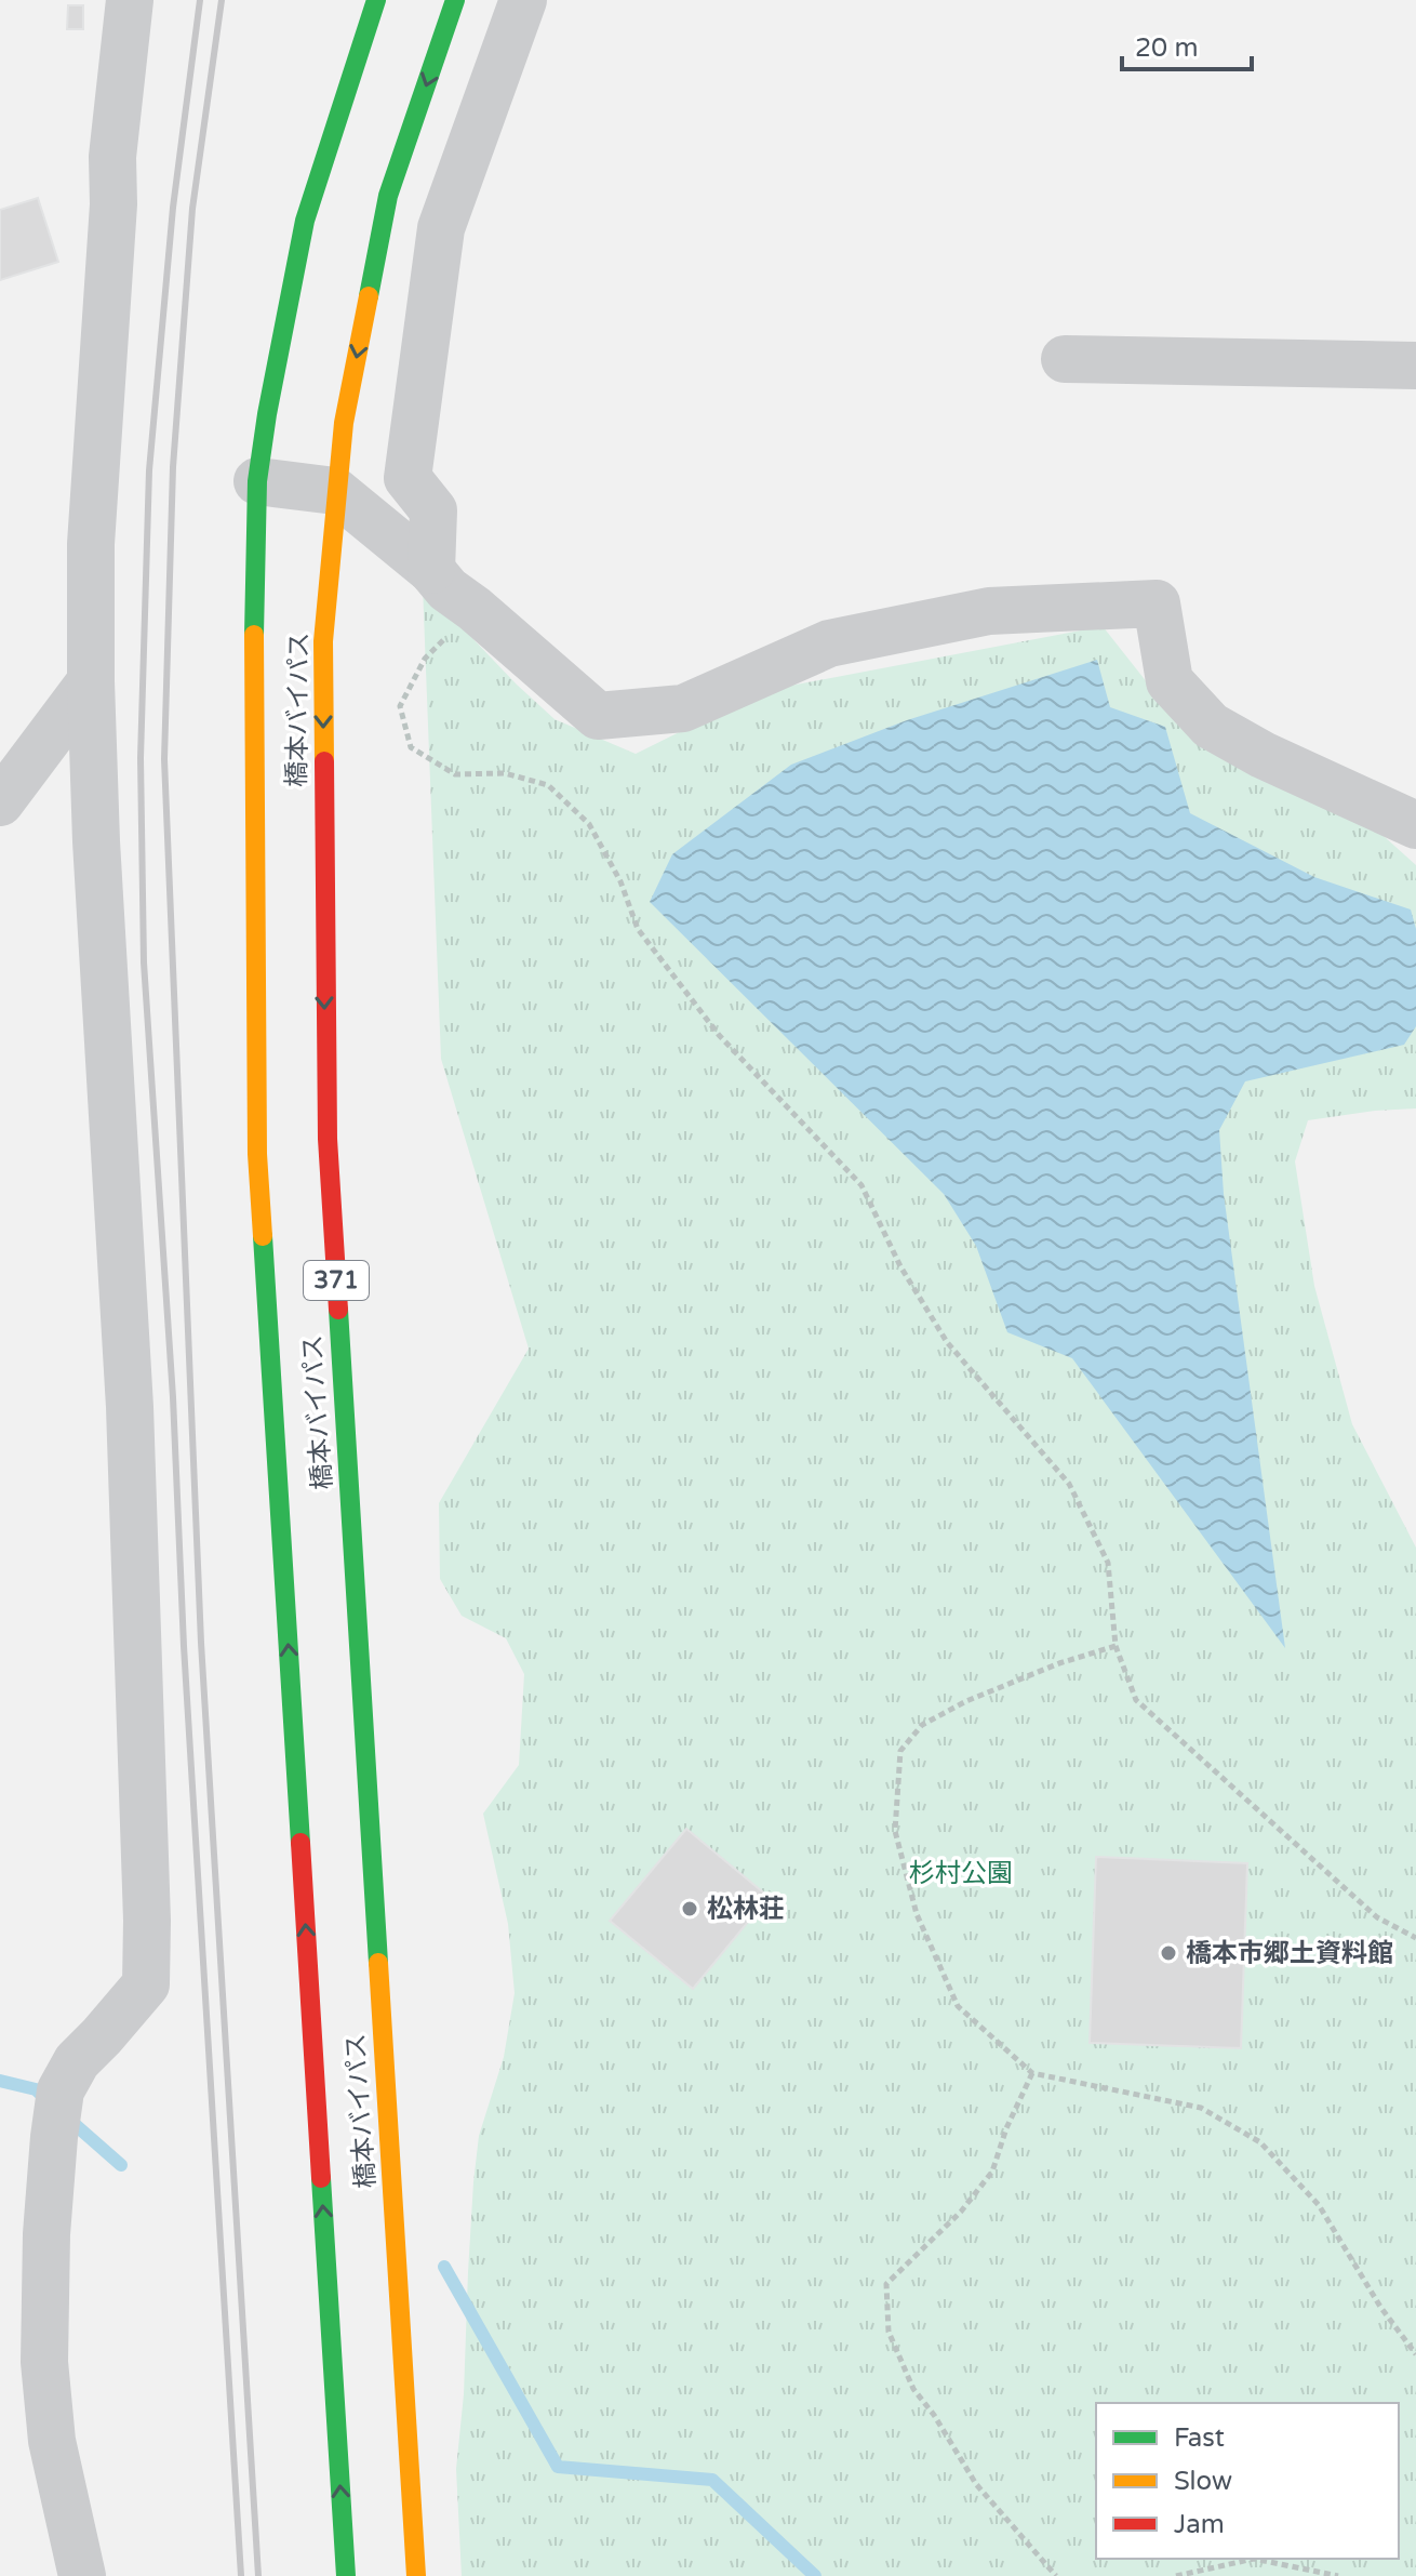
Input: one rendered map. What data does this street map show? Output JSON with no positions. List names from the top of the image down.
{
  "streets": {
    "highway": ["橋本バイパス", "371"]
  },
  "parks": ["杉村公園"],
  "places": ["松林荘", "橋本市郷土資料館"],
  "legend": ["Fast", "Slow", "Jam"],
  "scale_bar": "20 m"
}
